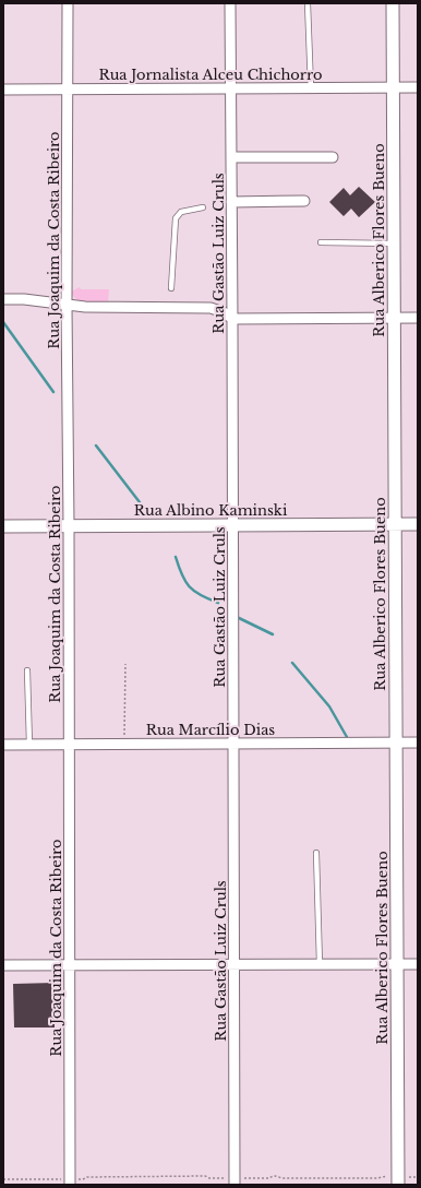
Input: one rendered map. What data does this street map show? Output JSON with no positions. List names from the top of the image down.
{
  "streets": {
    "street": [
      "Rua Jornalista Alceu Chichorro",
      "Rua Joaquim da Costa Ribeiro",
      "Rua Alberico Flores Bueno",
      "Rua Gastão Luiz Cruls",
      "Rua Albino Kaminski",
      "Rua Marcílio Dias"
    ]
  },
  "crossings": [
    ["Rua Jornalista Alceu Chichorro", "Rua Joaquim da Costa Ribeiro"],
    ["Rua Jornalista Alceu Chichorro", "Rua Alberico Flores Bueno"],
    ["Rua Jornalista Alceu Chichorro", "Rua Gastão Luiz Cruls"],
    ["Rua Joaquim da Costa Ribeiro", "Rua Albino Kaminski"],
    ["Rua Joaquim da Costa Ribeiro", "Rua Marcílio Dias"],
    ["Rua Alberico Flores Bueno", "Rua Albino Kaminski"],
    ["Rua Alberico Flores Bueno", "Rua Marcílio Dias"],
    ["Rua Gastão Luiz Cruls", "Rua Albino Kaminski"],
    ["Rua Gastão Luiz Cruls", "Rua Marcílio Dias"]
  ]
}
